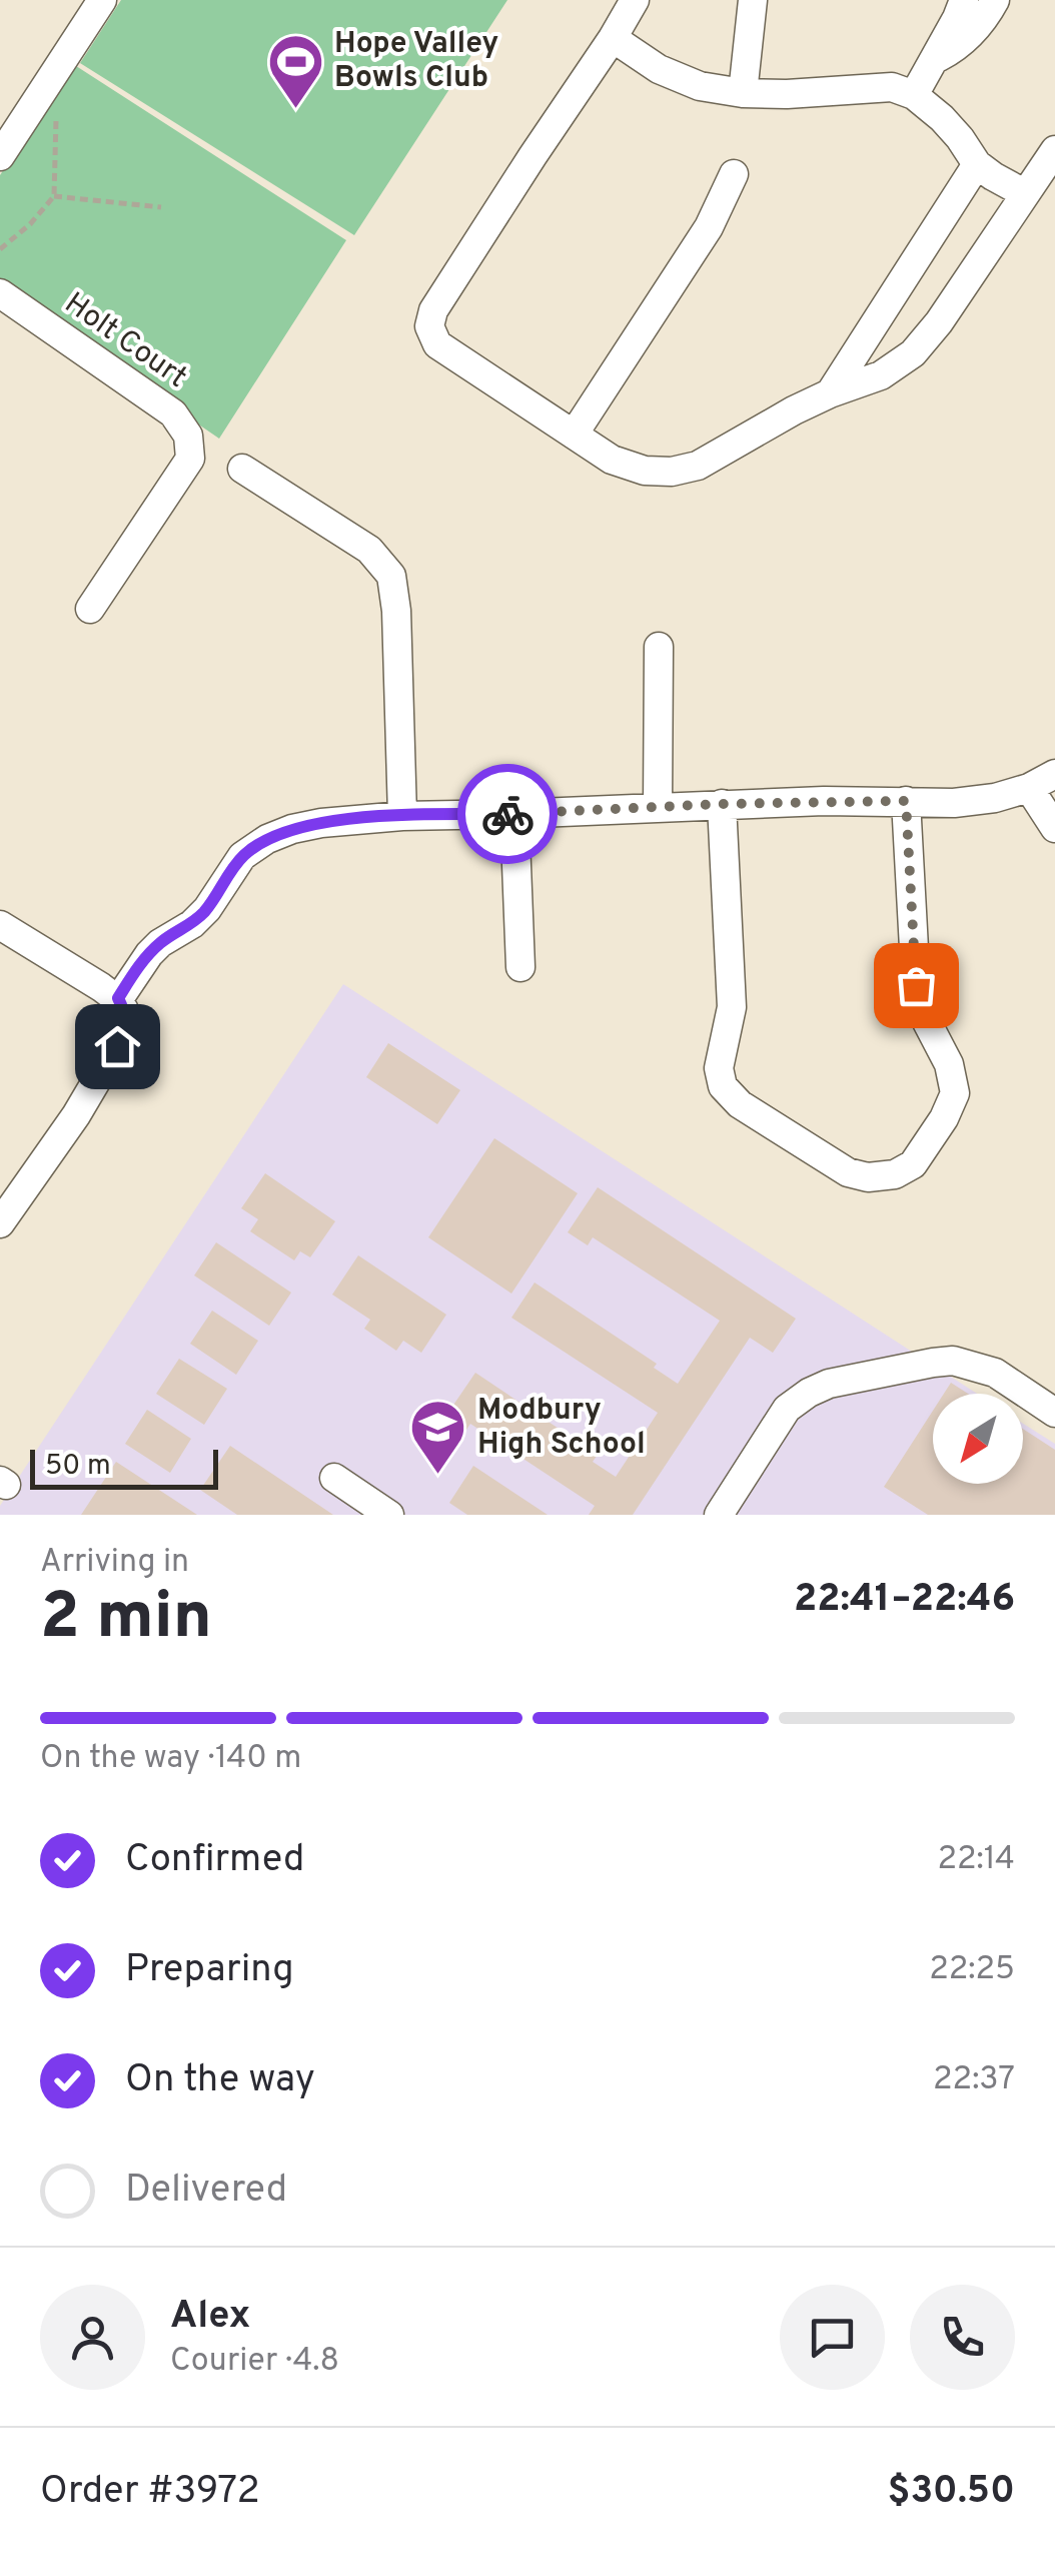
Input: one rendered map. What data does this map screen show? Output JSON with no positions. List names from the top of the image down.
{
  "streets": {
    "street": ["Holt Court"]
  },
  "places": {
    "sports": ["Hope Valley Bowls Club"],
    "school or university": ["Modbury High School"]
  },
  "scale_bar": "50 m",
  "north": "bottom left",
  "page": {
    "scale": "50 m",
    "heading": ["2 min", "Arriving in", "22:41–22:46"],
    "panel": [
      "Alex",
      "Courier · 4.8",
      "Order #3972",
      "$30.50"
    ],
    "bar": "On the way · 140 m",
    "list": [
      ["Confirmed", "22:14"],
      ["Preparing", "22:25"],
      ["On the way", "22:37"],
      "Delivered"
    ]
  }
}
